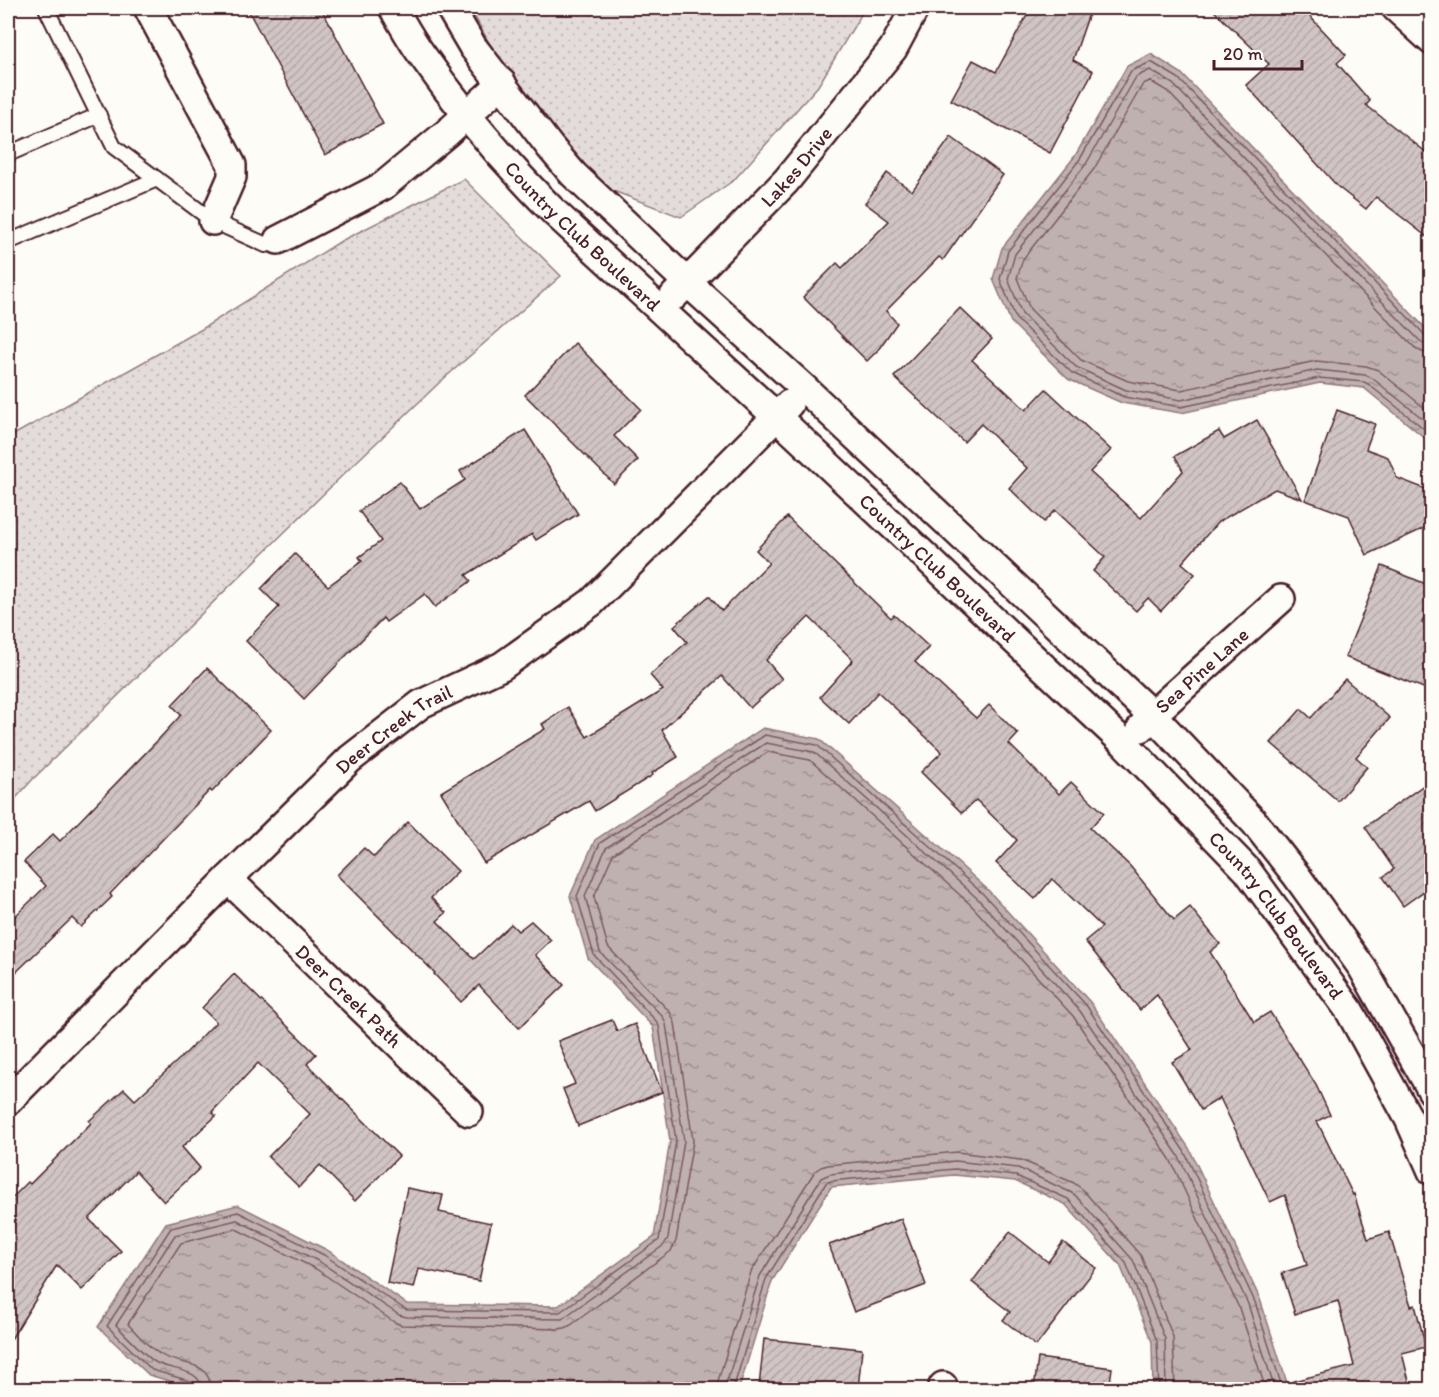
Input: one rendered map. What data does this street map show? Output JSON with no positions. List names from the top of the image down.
{
  "streets": {
    "street": [
      "Lakes Drive",
      "Country Club Boulevard",
      "Sea Pine Lane",
      "Deer Creek Trail",
      "Deer Creek Path"
    ]
  },
  "crossings": [
    ["Lakes Drive", "Country Club Boulevard"],
    ["Country Club Boulevard", "Sea Pine Lane"],
    ["Country Club Boulevard", "Deer Creek Trail"],
    ["Deer Creek Trail", "Deer Creek Path"]
  ],
  "scale_bar": "20 m"
}
